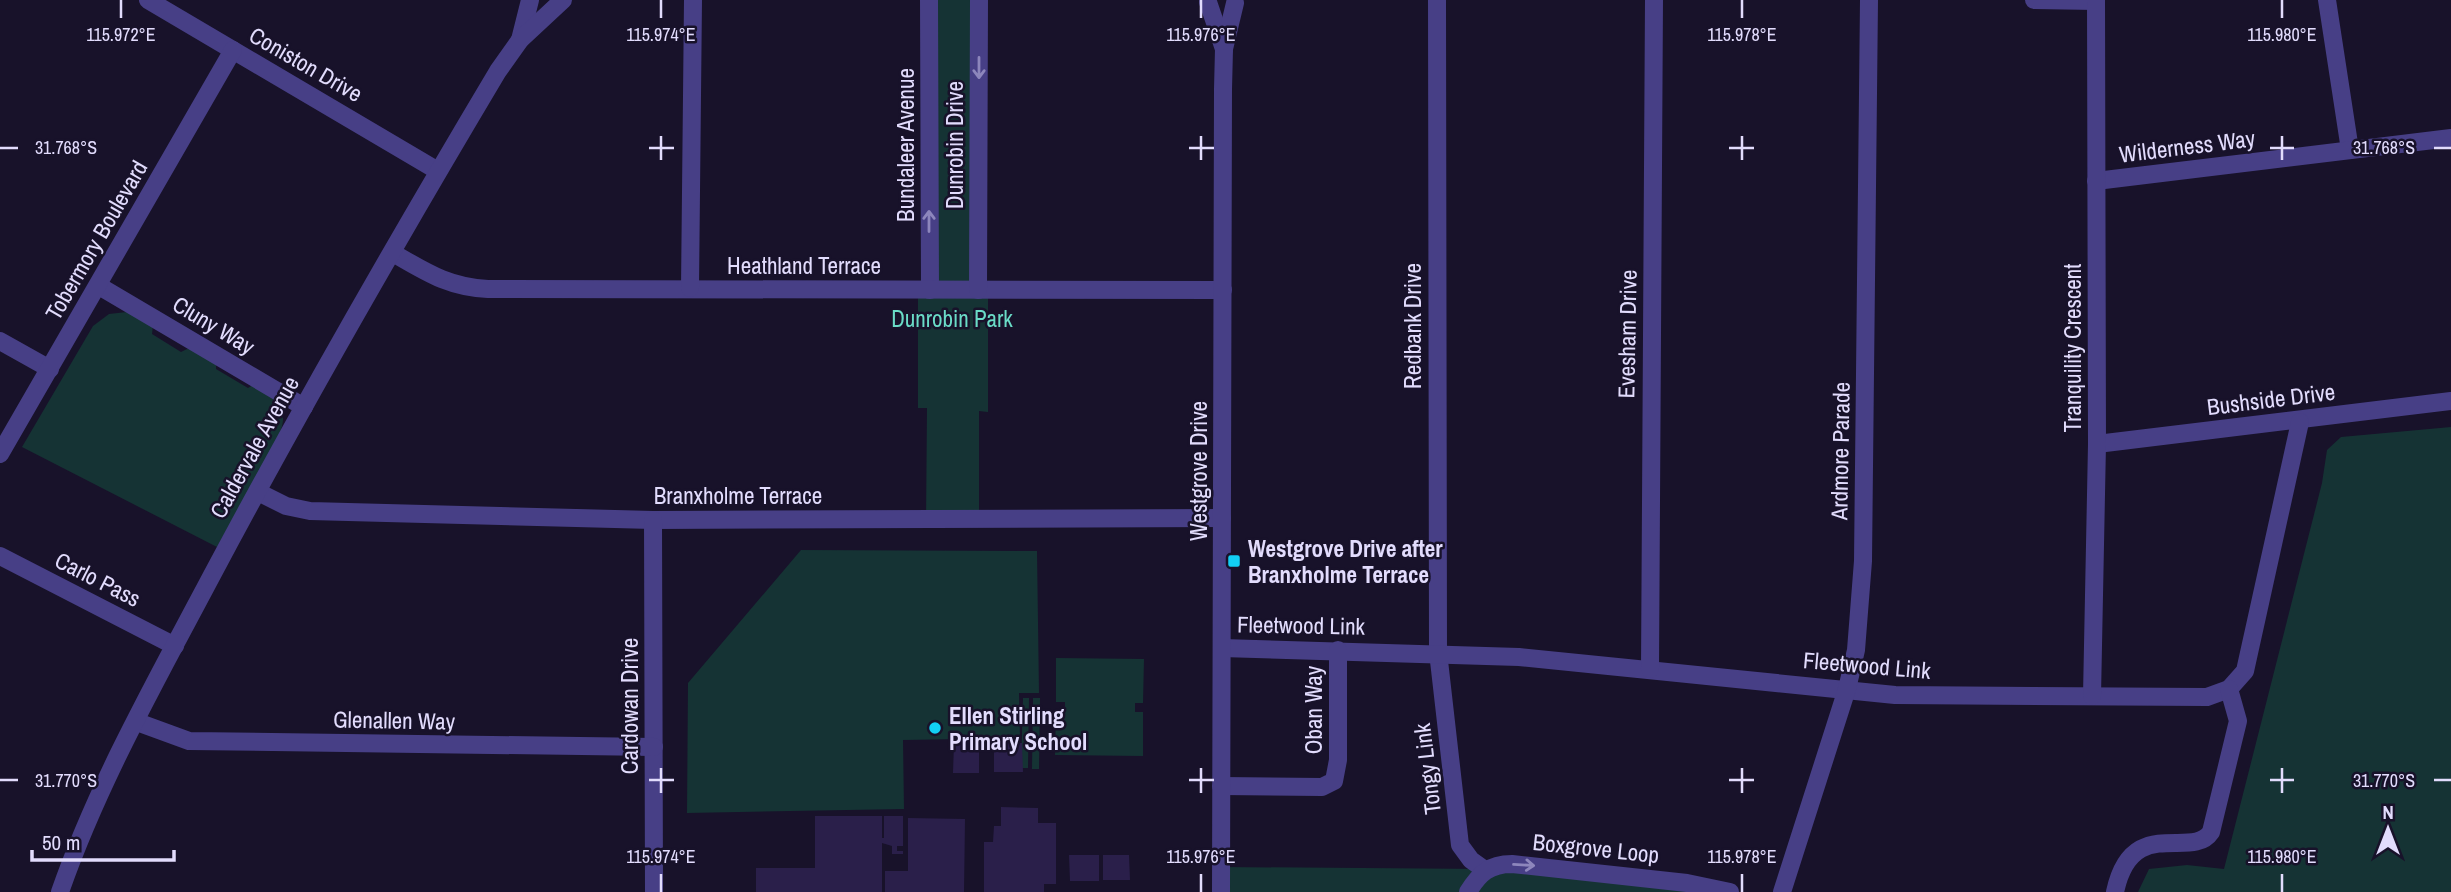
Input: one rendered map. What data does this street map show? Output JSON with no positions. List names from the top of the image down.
{
  "streets": {
    "street": [
      "Coniston Drive",
      "Bundaleer Avenue",
      "Dunrobin Drive",
      "Wilderness Way",
      "Tobermory Boulevard",
      "Heathland Terrace",
      "Cluny Way",
      "Redbank Drive",
      "Evesham Drive",
      "Tranquility Crescent",
      "Bushside Drive",
      "Caldervale Avenue",
      "Ardmore Parade",
      "Westgrove Drive",
      "Branxholme Terrace",
      "Carlo Pass",
      "Fleetwood Link",
      "Cardowan Drive",
      "Oban Way",
      "Glenallen Way",
      "Tongy Link",
      "Boxgrove Loop"
    ]
  },
  "crossings": [
    ["Coniston Drive", "Tobermory Boulevard"],
    ["Coniston Drive", "Caldervale Avenue"],
    ["Bundaleer Avenue", "Heathland Terrace"],
    ["Dunrobin Drive", "Heathland Terrace"],
    ["Wilderness Way", "Tranquility Crescent"],
    ["Tobermory Boulevard", "Cluny Way"],
    ["Heathland Terrace", "Caldervale Avenue"],
    ["Heathland Terrace", "Westgrove Drive"],
    ["Cluny Way", "Caldervale Avenue"],
    ["Redbank Drive", "Fleetwood Link"],
    ["Redbank Drive", "Tongy Link"],
    ["Evesham Drive", "Fleetwood Link"],
    ["Tranquility Crescent", "Bushside Drive"],
    ["Tranquility Crescent", "Fleetwood Link"],
    ["Caldervale Avenue", "Branxholme Terrace"],
    ["Caldervale Avenue", "Carlo Pass"],
    ["Caldervale Avenue", "Glenallen Way"],
    ["Ardmore Parade", "Fleetwood Link"],
    ["Westgrove Drive", "Branxholme Terrace"],
    ["Westgrove Drive", "Fleetwood Link"],
    ["Westgrove Drive", "Oban Way"],
    ["Branxholme Terrace", "Cardowan Drive"],
    ["Fleetwood Link", "Oban Way"],
    ["Fleetwood Link", "Tongy Link"],
    ["Cardowan Drive", "Glenallen Way"],
    ["Tongy Link", "Boxgrove Loop"]
  ],
  "one_way": ["Bundaleer Avenue", "Dunrobin Drive", "Boxgrove Loop"],
  "parks": ["Dunrobin Park"],
  "places": {
    "transit": ["Westgrove Drive after Branxholme Terrace"],
    "other": ["Ellen Stirling Primary School"]
  },
  "scale_bar": "50 m",
  "north": "top",
  "coordinates": [
    "115.972°E",
    "115.974°E",
    "115.976°E",
    "115.978°E",
    "115.980°E",
    "31.768°S",
    "31.770°S"
  ]
}
